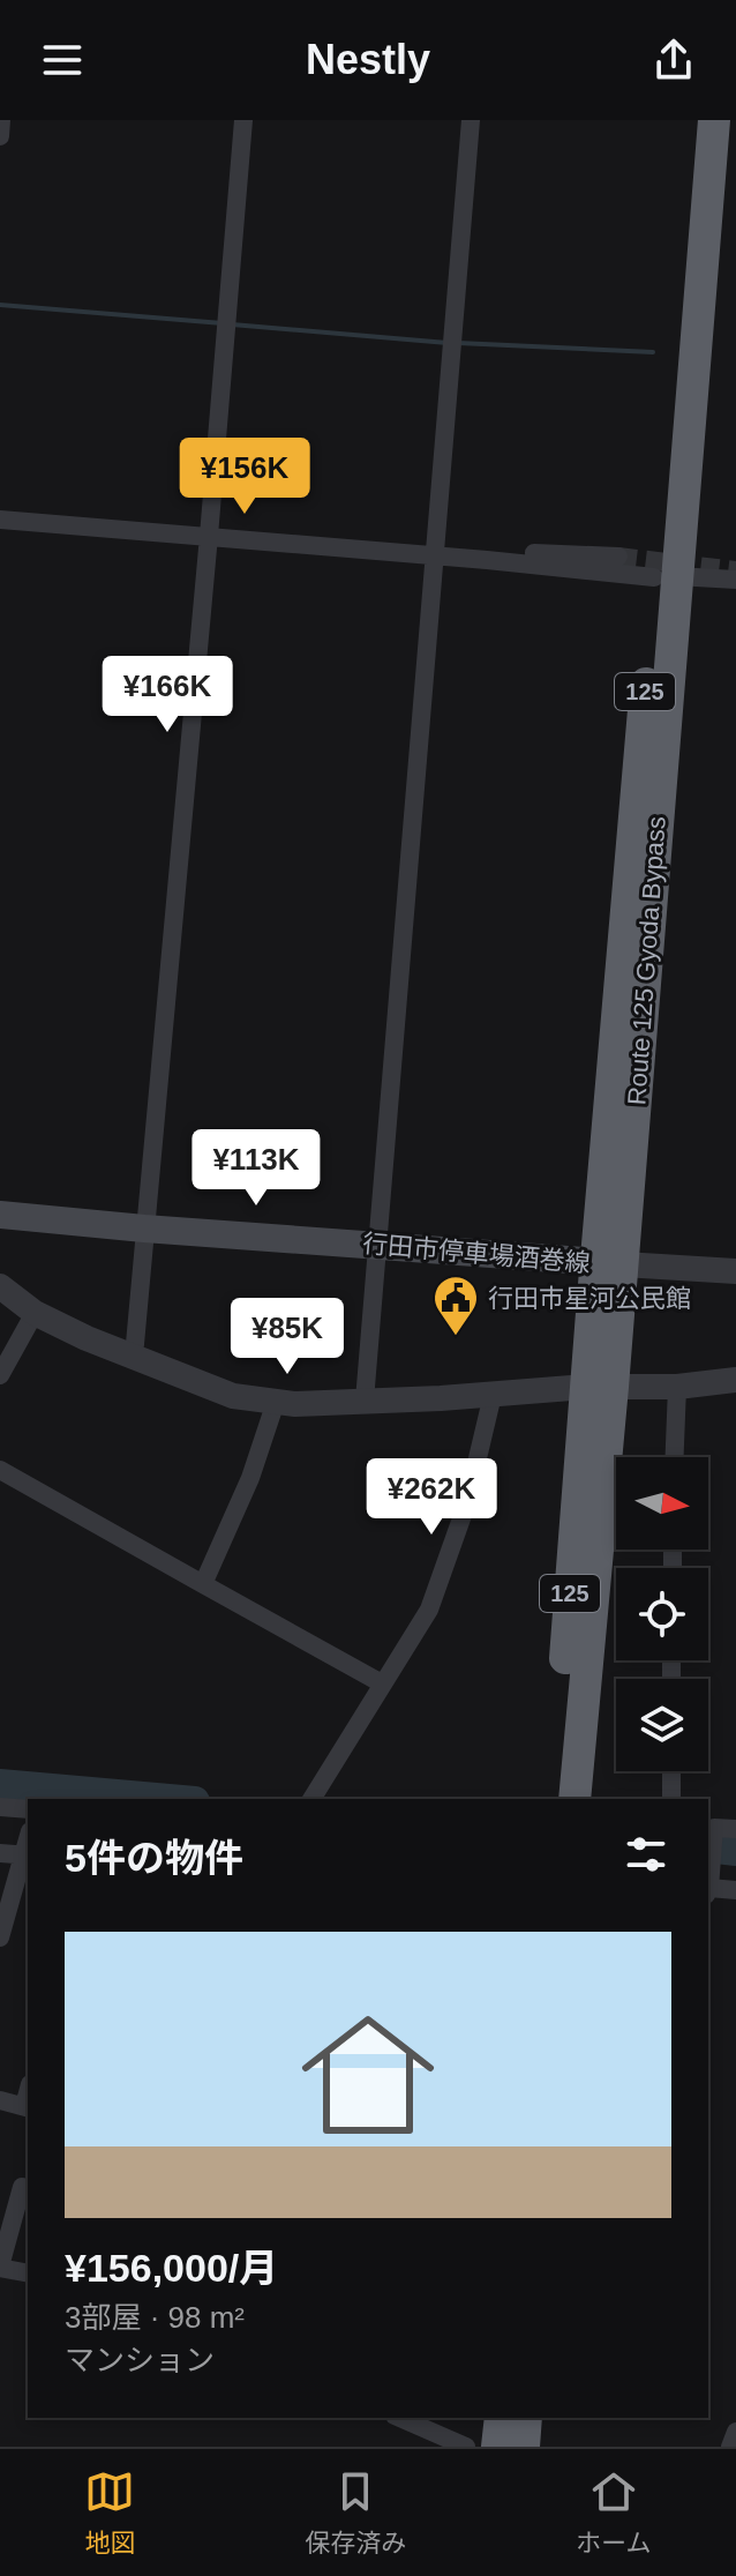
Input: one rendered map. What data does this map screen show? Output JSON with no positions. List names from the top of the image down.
{
  "streets": {
    "highway": ["125", "Route 125 Gyoda Bypass"],
    "main road": ["行田市停車場酒巻線"]
  },
  "crossings": [
    ["Route 125 Gyoda Bypass", "行田市停車場酒巻線"]
  ],
  "places": {
    "public building": ["行田市星河公民館"]
  },
  "north": "right",
  "page": {
    "header": "Nestly",
    "price": [
      "¥156K",
      "¥166K",
      "¥113K",
      "¥85K",
      "¥262K"
    ],
    "heading": "5件の物件",
    "list": [
      {
        "name": "¥156,000/月",
        "note": "3部屋 · 98 m² · マンション"
      }
    ],
    "tabs": ["地図", "保存済み", "ホーム"]
  }
}
